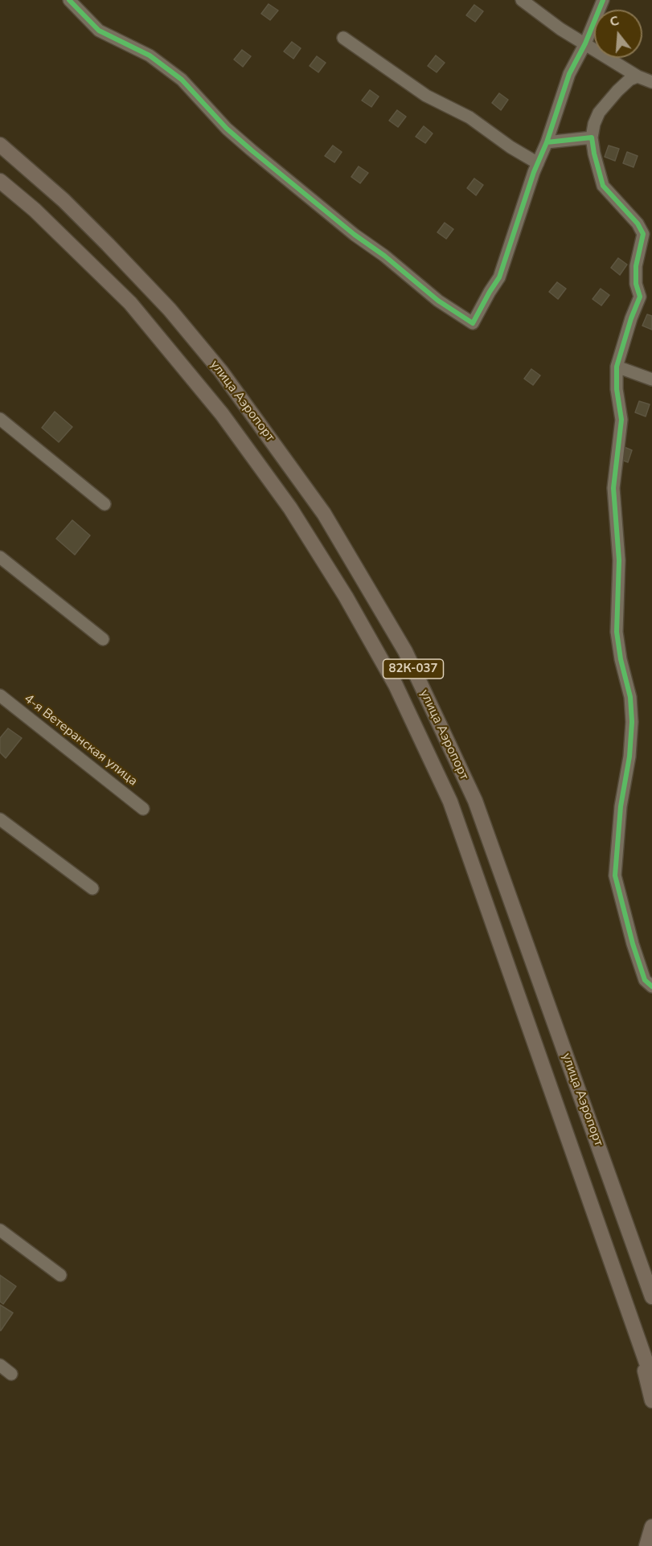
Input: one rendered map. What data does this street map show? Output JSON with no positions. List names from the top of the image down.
{
  "streets": {
    "main road": ["улица Аэропорт", "82К-037"],
    "street": ["4-я Ветеранская улица"]
  },
  "north": "top"
}
